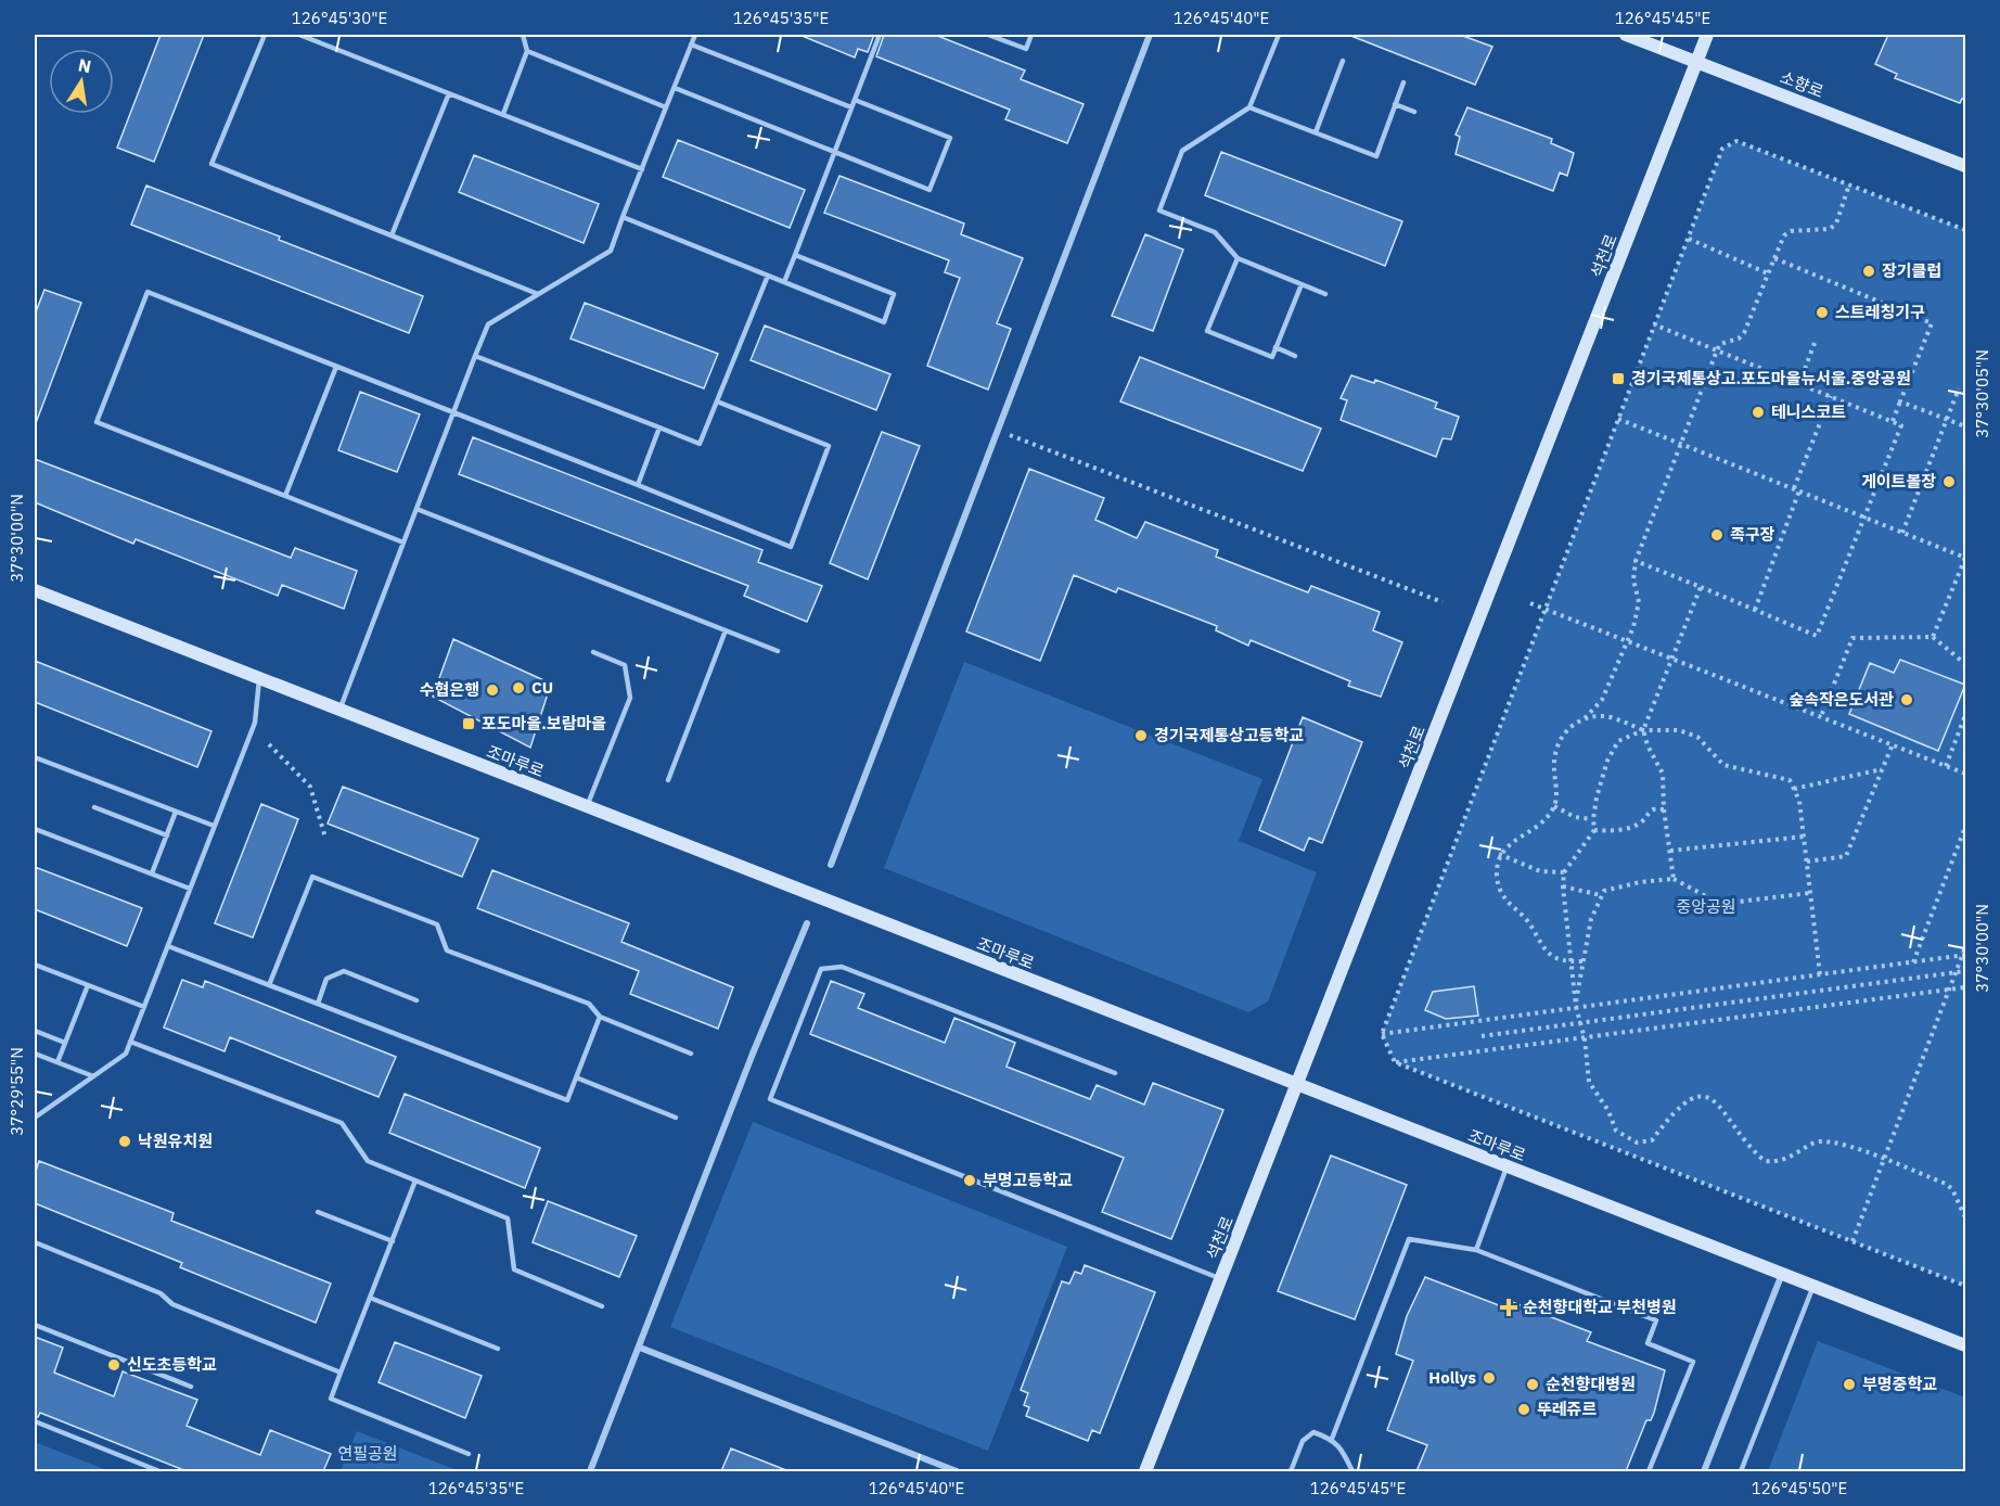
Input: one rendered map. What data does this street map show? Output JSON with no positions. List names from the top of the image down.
{
  "streets": {
    "street": ["소향로", "석천로", "조마루로"]
  },
  "crossings": [
    ["소향로", "석천로"],
    ["석천로", "조마루로"]
  ],
  "parks": ["중앙공원", "연필공원"],
  "places": {
    "other": [
      "장기클럽",
      "스트레칭기구",
      "테니스코트",
      "게이트볼장",
      "족구장",
      "CU",
      "수협은행",
      "숲속작은도서관",
      "경기국제통상고등학교",
      "낙원유치원",
      "부명고등학교",
      "신도초등학교",
      "Hollys",
      "순천향대병원",
      "부명중학교",
      "뚜레쥬르"
    ],
    "transit": ["경기국제통상고.포도마을뉴서울.중앙공원", "포도마을.보람마을"],
    "health": ["순천향대학교 부천병원"]
  },
  "north": "top",
  "coordinates": [
    "126°45'30\"E",
    "126°45'35\"E",
    "126°45'40\"E",
    "126°45'45\"E",
    "37°30'05\"N",
    "37°30'00\"N",
    "37°29'55\"N",
    "126°45'50\"E"
  ]
}
